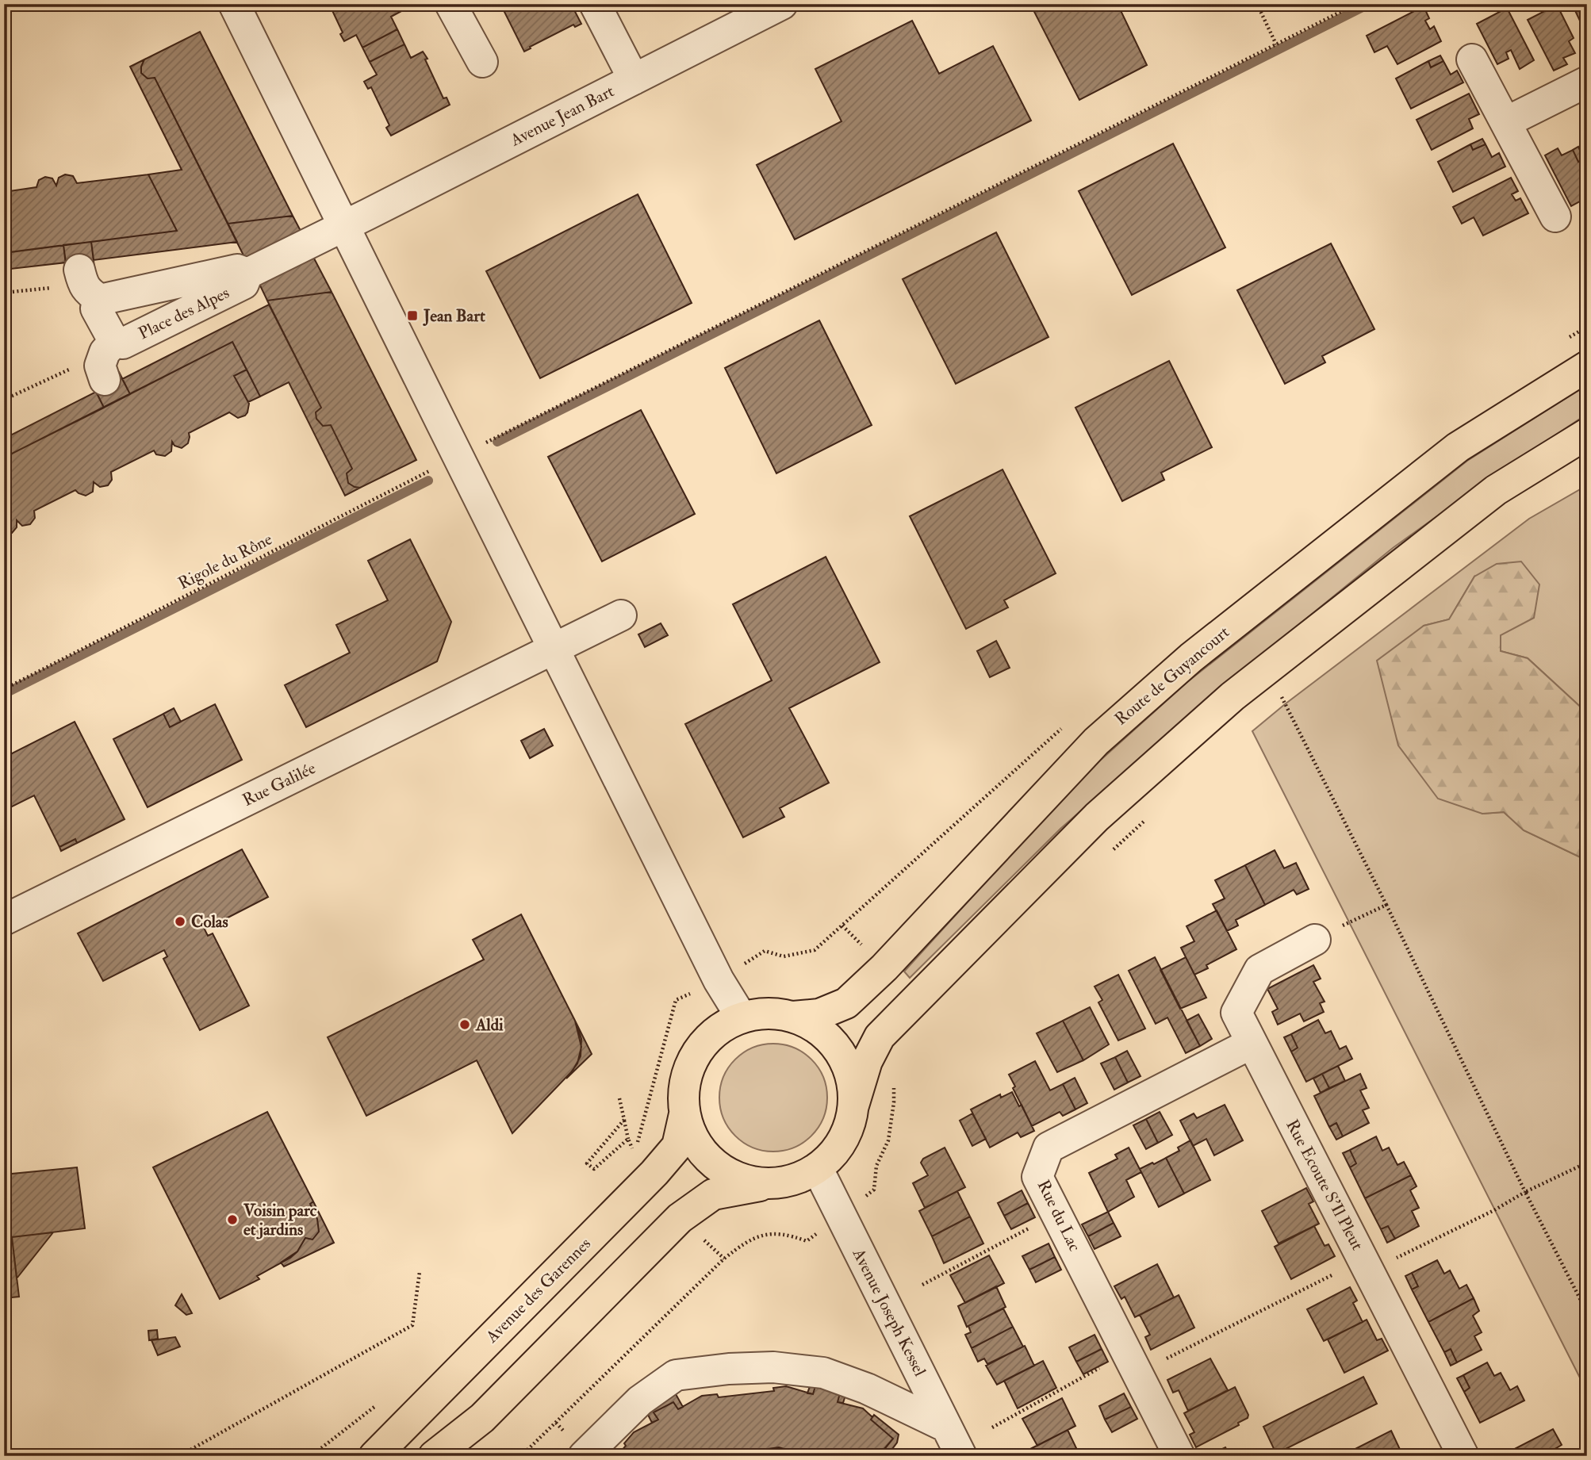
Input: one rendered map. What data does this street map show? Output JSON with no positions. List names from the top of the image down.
{
  "streets": {
    "main road": ["Route de Guyancourt", "Avenue des Garennes"],
    "street": [
      "Avenue Jean Bart",
      "Place des Alpes",
      "Rue Galilée",
      "Rue Ecoute S'Il Pleut",
      "Rue du Lac",
      "Avenue Joseph Kessel"
    ],
    "path": ["Rigole du Rône"]
  },
  "crossings": [
    ["Avenue Jean Bart", "Place des Alpes"],
    ["Route de Guyancourt", "Avenue des Garennes"],
    ["Route de Guyancourt", "Avenue Joseph Kessel"],
    ["Rue Ecoute S'Il Pleut", "Rue du Lac"],
    ["Avenue des Garennes", "Avenue Joseph Kessel"]
  ],
  "places": {
    "transit": ["Jean Bart"],
    "other": ["Colas", "Aldi", "Voisin parc et jardins"]
  }
}
